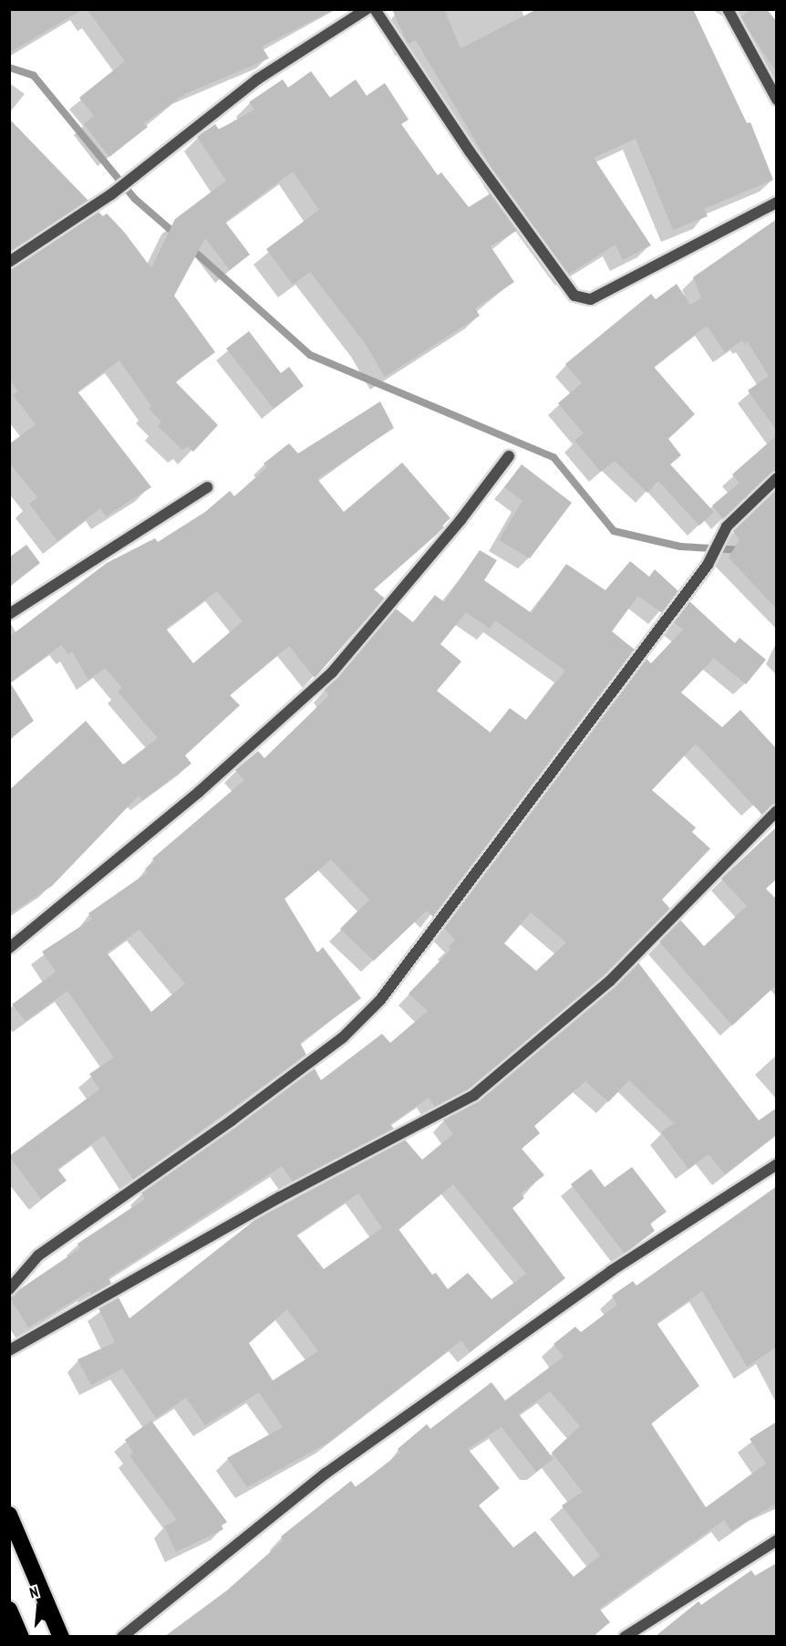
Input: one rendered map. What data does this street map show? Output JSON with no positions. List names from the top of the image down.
{
  "north": "top"
}
